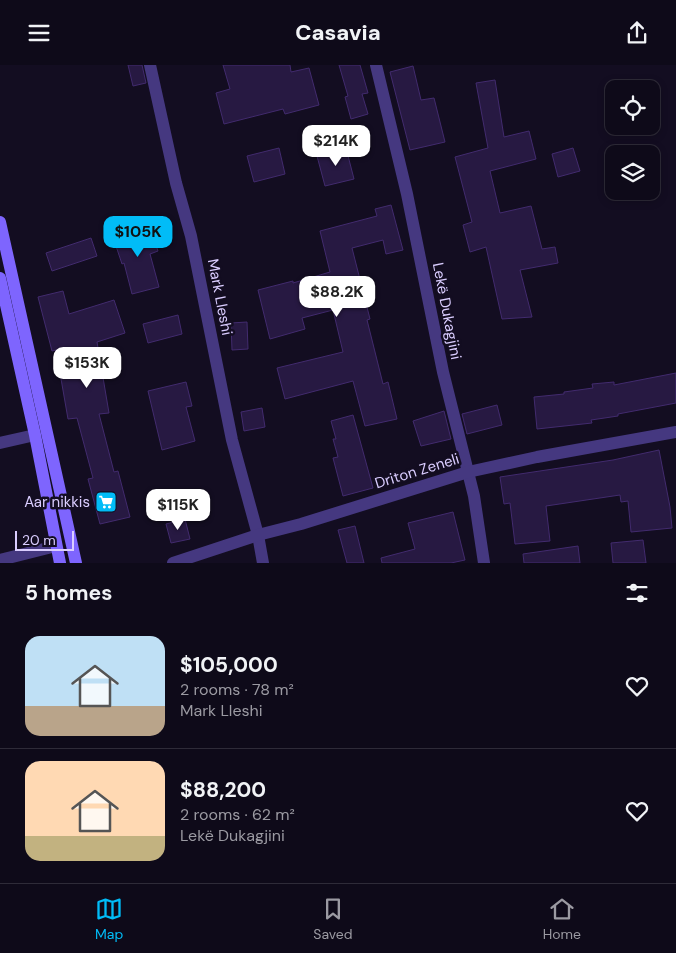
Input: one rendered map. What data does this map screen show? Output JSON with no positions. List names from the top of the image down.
{
  "streets": {
    "street": ["Mark Lleshi", "Lekë Dukagjini", "Driton Zeneli"]
  },
  "crossings": [
    ["Mark Lleshi", "Driton Zeneli"],
    ["Lekë Dukagjini", "Driton Zeneli"]
  ],
  "places": {
    "supermarket": ["Aar nikkis"]
  },
  "scale_bar": "20 m",
  "page": {
    "header": "Casavia",
    "price": [
      "$214K",
      "$105K",
      "$88.2K",
      "$153K",
      "$115K"
    ],
    "scale": "20 m",
    "heading": "5 homes",
    "list": [
      {
        "name": "$105,000",
        "note": "2 rooms · 78 m² · Mark Lleshi"
      },
      {
        "name": "$88,200",
        "note": "2 rooms · 62 m² · Lekë Dukagjini"
      }
    ],
    "tabs": ["Map", "Saved", "Home"]
  }
}
